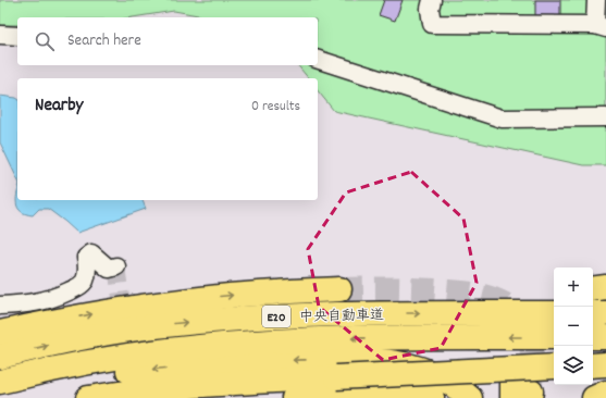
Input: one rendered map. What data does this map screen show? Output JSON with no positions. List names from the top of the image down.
{
  "streets": {
    "highway": ["中央自動車道", "E20"]
  },
  "page": {
    "search": "Search here",
    "heading": ["Nearby", "0 results"],
    "map_buttons": ["+", "−"]
  }
}
